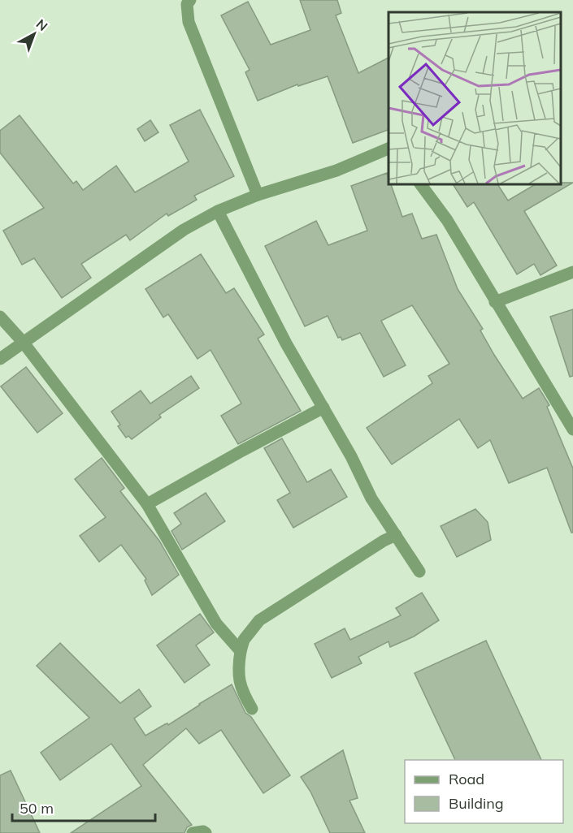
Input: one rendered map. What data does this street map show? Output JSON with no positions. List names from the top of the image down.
{
  "legend": ["Road", "Building"],
  "scale_bar": "50 m",
  "north": "top right"
}
